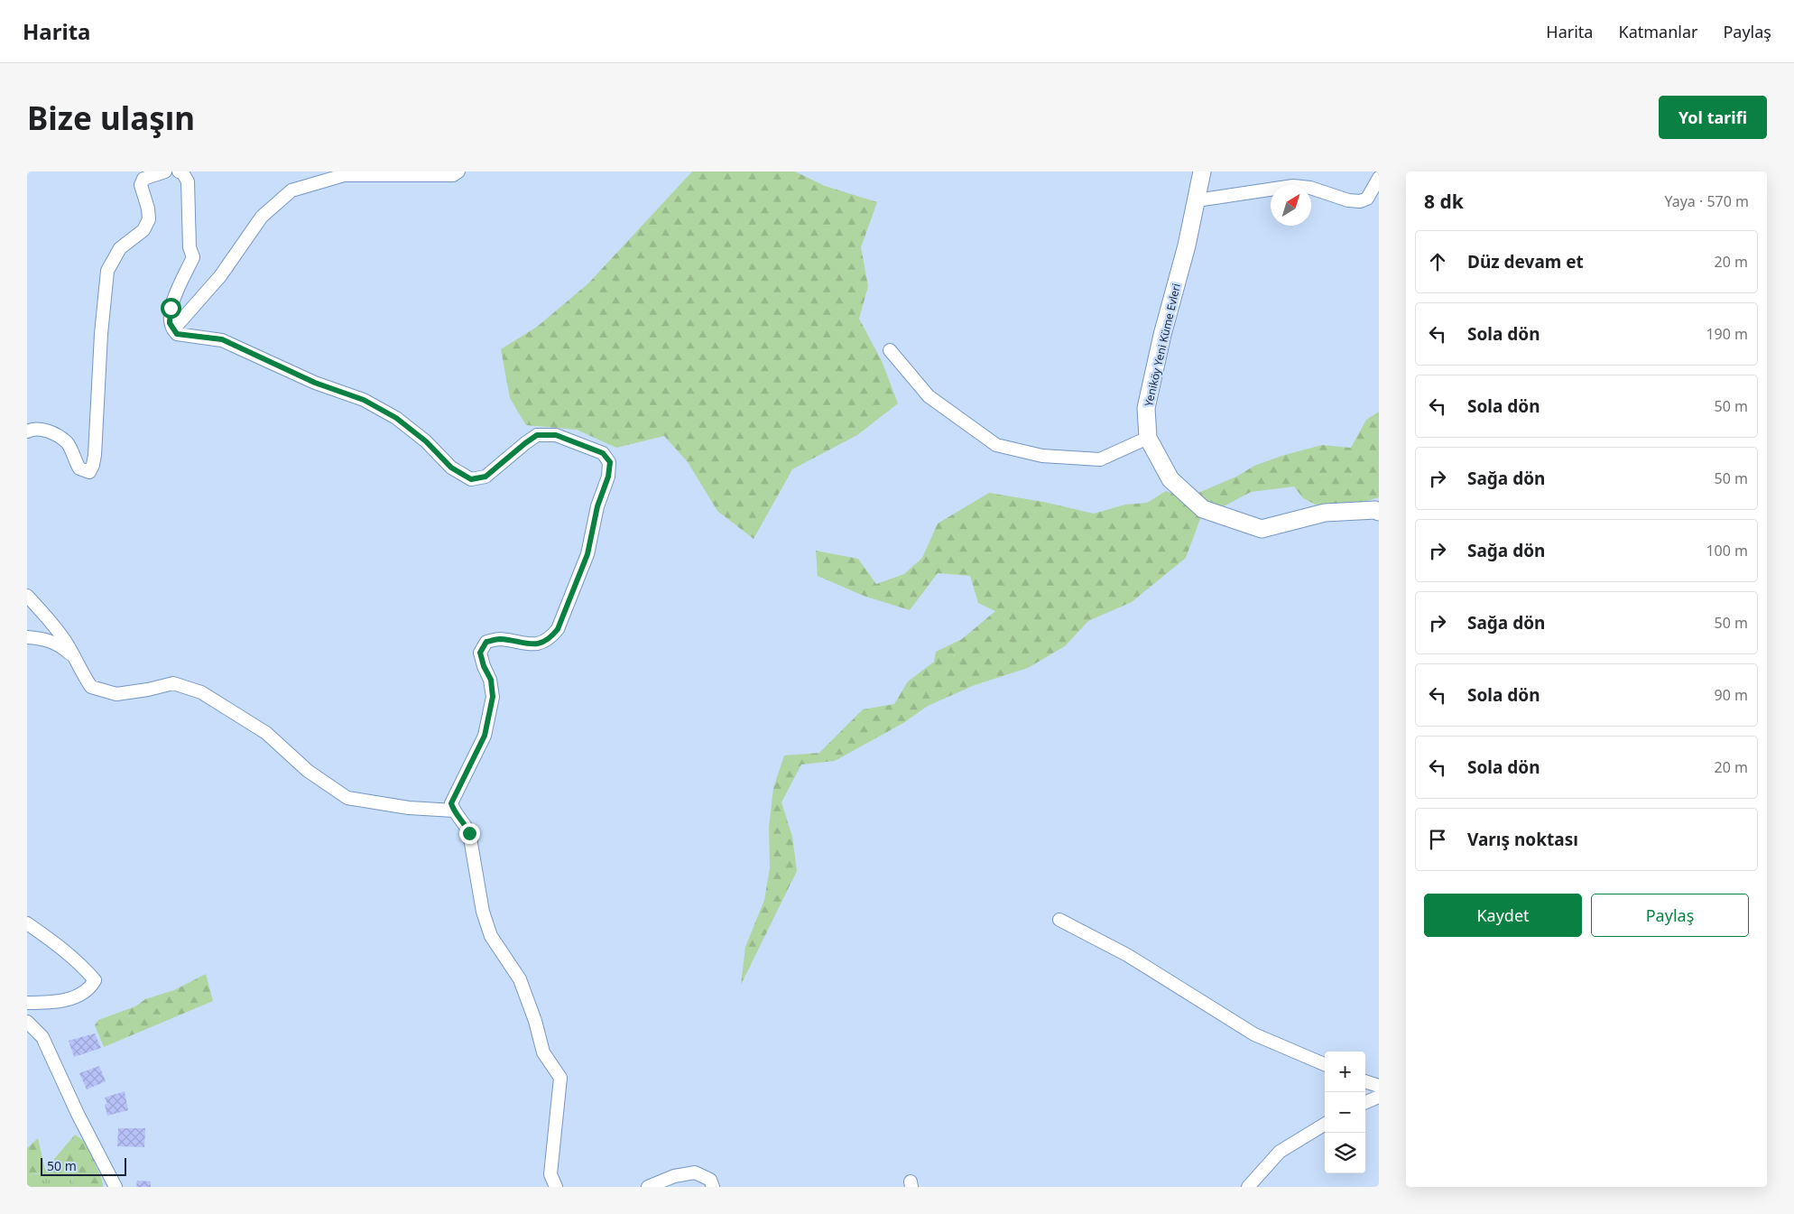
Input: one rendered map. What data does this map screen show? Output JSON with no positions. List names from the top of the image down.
{
  "streets": {
    "street": ["Yeniköy Yeni Küme Evleri"]
  },
  "scale_bar": "50 m",
  "north": "top right",
  "page": {
    "header": "Harita",
    "nav": ["Harita", "Katmanlar", "Paylaş"],
    "buttons": [
      "Yol tarifi",
      ["Kaydet", "Paylaş"]
    ],
    "title": "Bize ulaşın",
    "heading": ["8 dk", "Yaya · 570 m"],
    "list": [
      ["Düz devam et", "20 m"],
      ["Sola dön", "190 m"],
      ["Sola dön", "50 m"],
      ["Sağa dön", "50 m"],
      ["Sağa dön", "100 m"],
      ["Sağa dön", "50 m"],
      ["Sola dön", "90 m"],
      ["Sola dön", "20 m"],
      "Varış noktası"
    ],
    "map_buttons": ["+", "−"],
    "scale": "50 m"
  }
}
